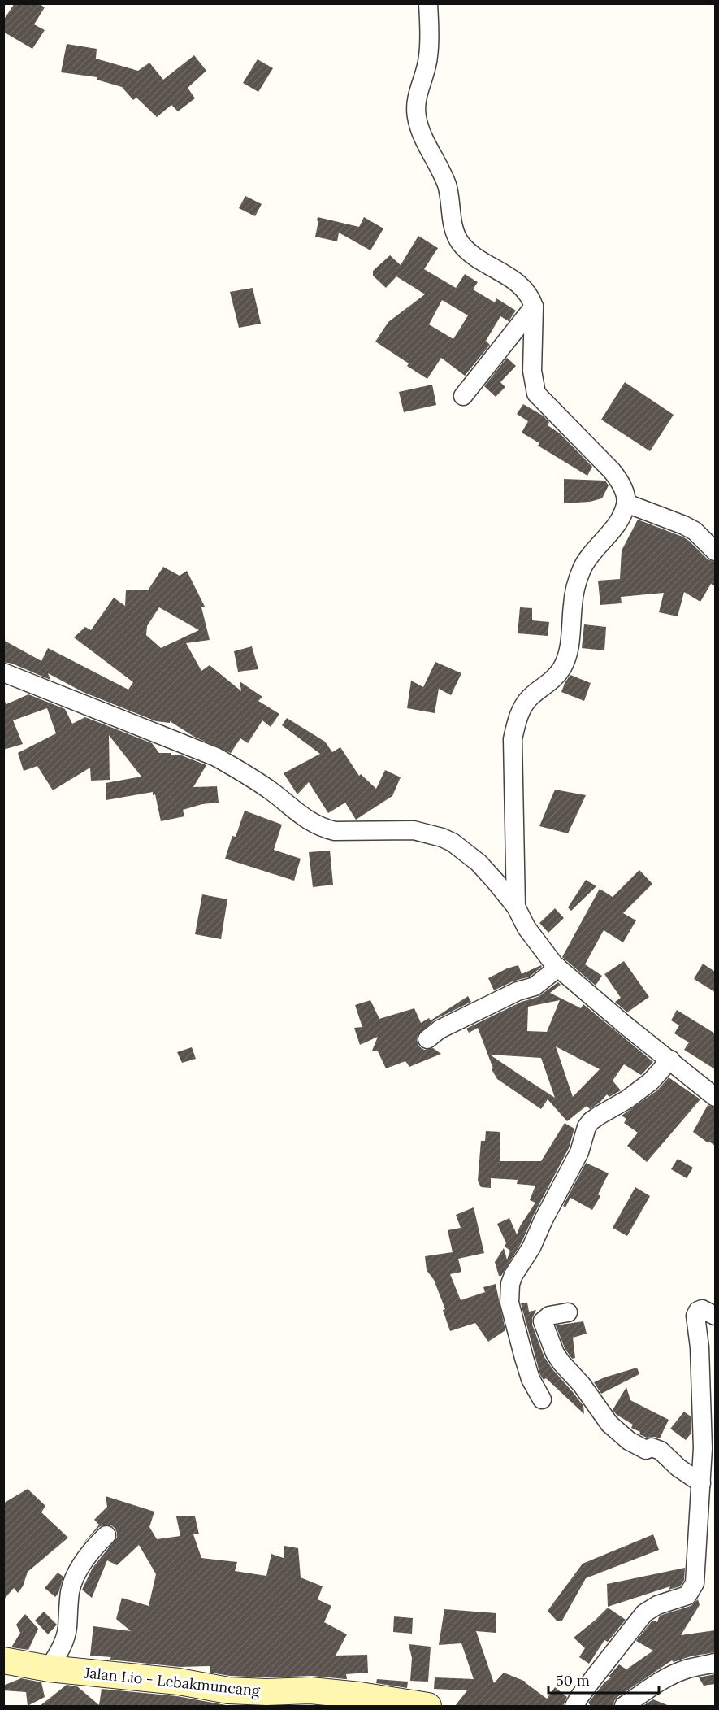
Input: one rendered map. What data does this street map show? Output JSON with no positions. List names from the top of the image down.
{
  "streets": {
    "street": ["Jalan Lio - Lebakmuncang"]
  },
  "scale_bar": "50 m"
}
